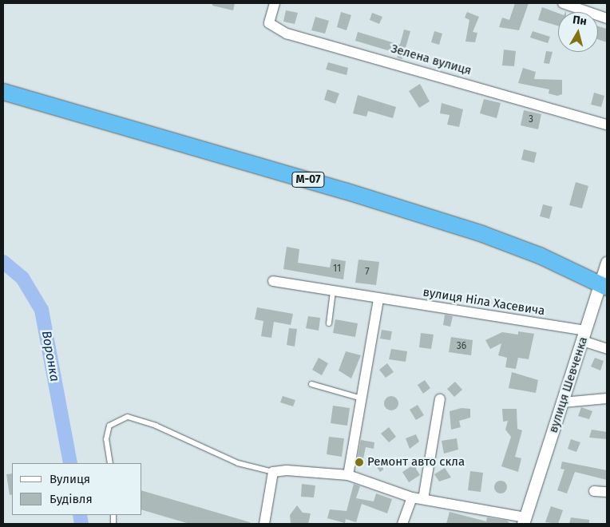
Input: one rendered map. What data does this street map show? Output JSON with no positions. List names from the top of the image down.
{
  "streets": {
    "highway": ["М-07"],
    "street": ["Зелена вулиця", "вулиця Ніла Хасевича", "вулиця Шевченка"]
  },
  "crossings": [
    ["М-07", "вулиця Шевченка"],
    ["вулиця Ніла Хасевича", "вулиця Шевченка"]
  ],
  "water": ["Воронка"],
  "places": ["Ремонт авто скла"],
  "house_numbers": [
    "3",
    "11",
    "7",
    "36"
  ],
  "legend": ["Вулиця", "Будівля"],
  "north": "top"
}
